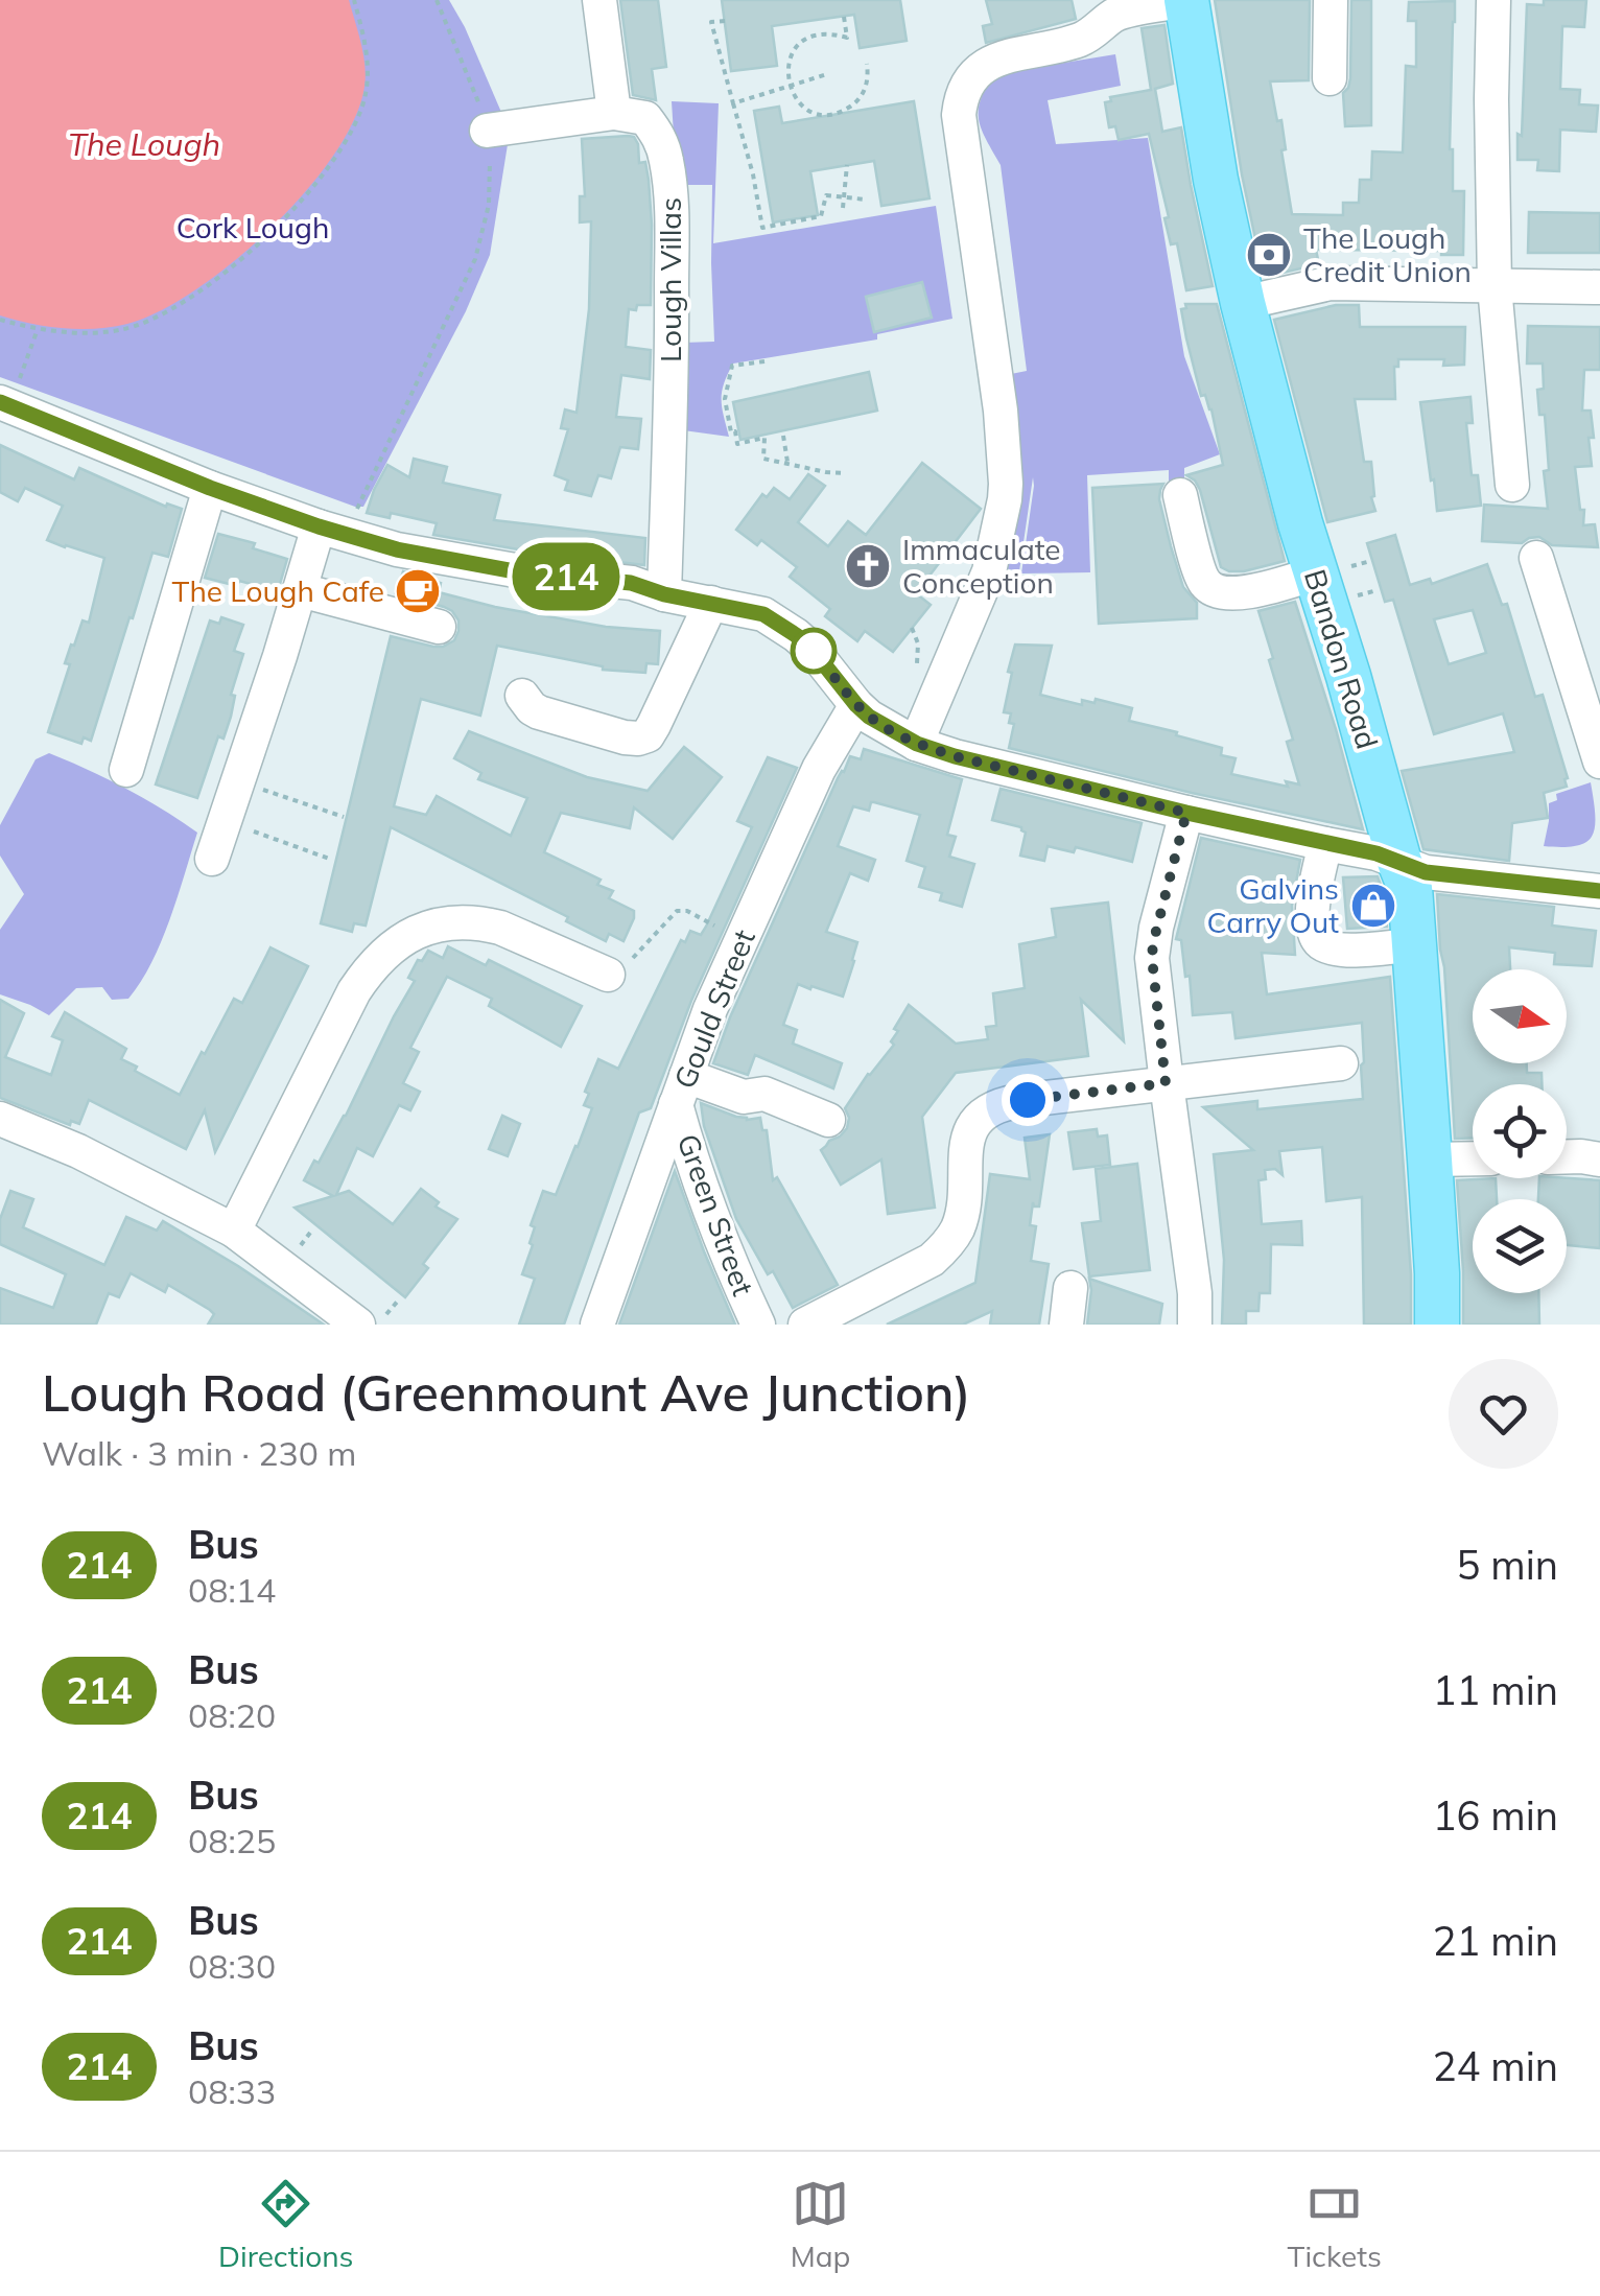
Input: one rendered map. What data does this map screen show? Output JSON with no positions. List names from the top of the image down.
{
  "streets": {
    "main road": ["Bandon Road"],
    "street": ["Lough Villas", "Gould Street", "Green Street"]
  },
  "crossings": [
    ["Gould Street", "Green Street"]
  ],
  "water": ["The Lough"],
  "parks": ["Cork Lough"],
  "places": {
    "bank": ["The Lough Credit Union"],
    "church": ["Immaculate Conception"],
    "cafe": ["The Lough Cafe"],
    "shop": ["Galvins Carry Out"]
  },
  "lines": ["bus line 214"],
  "north": "right",
  "page": {
    "on_map": "214",
    "heading": ["Lough Road (Greenmount Ave Junction)", "Walk · 3 min · 230 m"],
    "list": [
      {
        "mark": "214",
        "name": "Bus",
        "note": "08:14",
        "value": "5 min"
      },
      {
        "mark": "214",
        "name": "Bus",
        "note": "08:20",
        "value": "11 min"
      },
      {
        "mark": "214",
        "name": "Bus",
        "note": "08:25",
        "value": "16 min"
      },
      {
        "mark": "214",
        "name": "Bus",
        "note": "08:30",
        "value": "21 min"
      },
      {
        "mark": "214",
        "name": "Bus",
        "note": "08:33",
        "value": "24 min"
      }
    ],
    "tabs": ["Directions", "Map", "Tickets"]
  }
}
